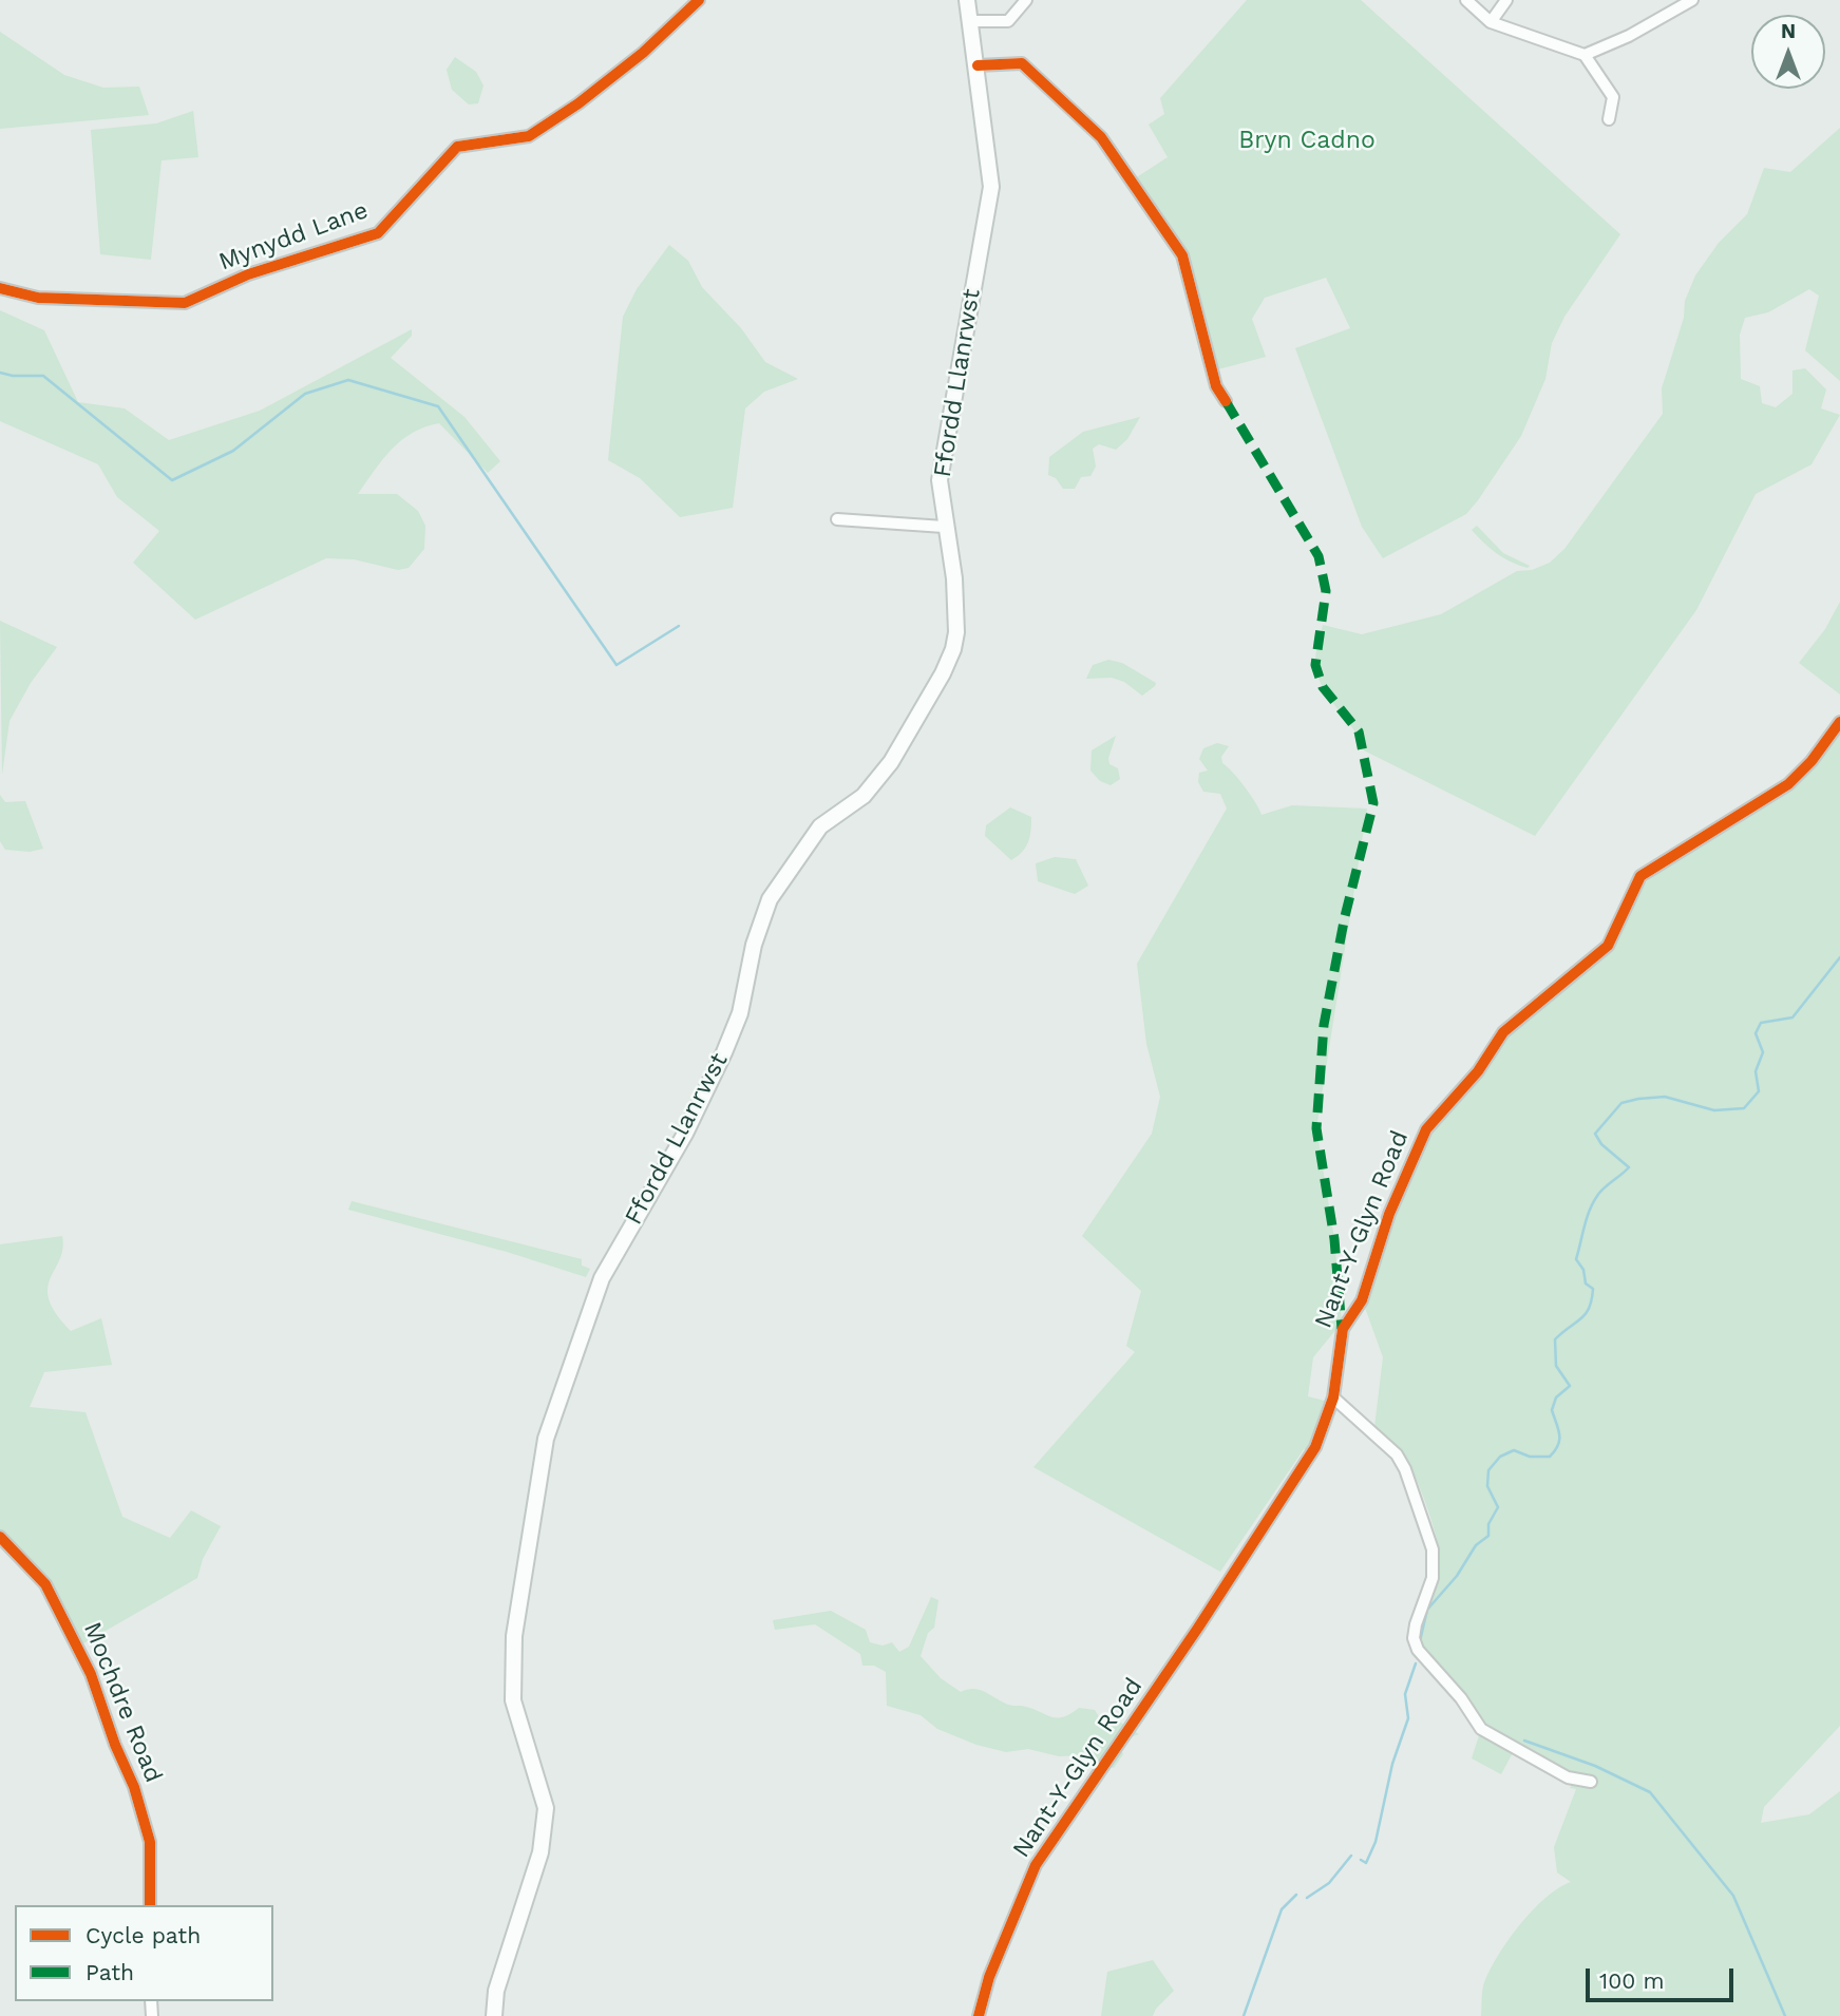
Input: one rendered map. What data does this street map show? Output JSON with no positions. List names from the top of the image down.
{
  "streets": {
    "main road": ["Ffordd Llanrwst"],
    "street": ["Mynydd Lane", "Nant-Y-Glyn Road", "Mochdre Road"]
  },
  "parks": ["Bryn Cadno"],
  "legend": ["Cycle path", "Path"],
  "scale_bar": "100 m",
  "north": "top"
}
